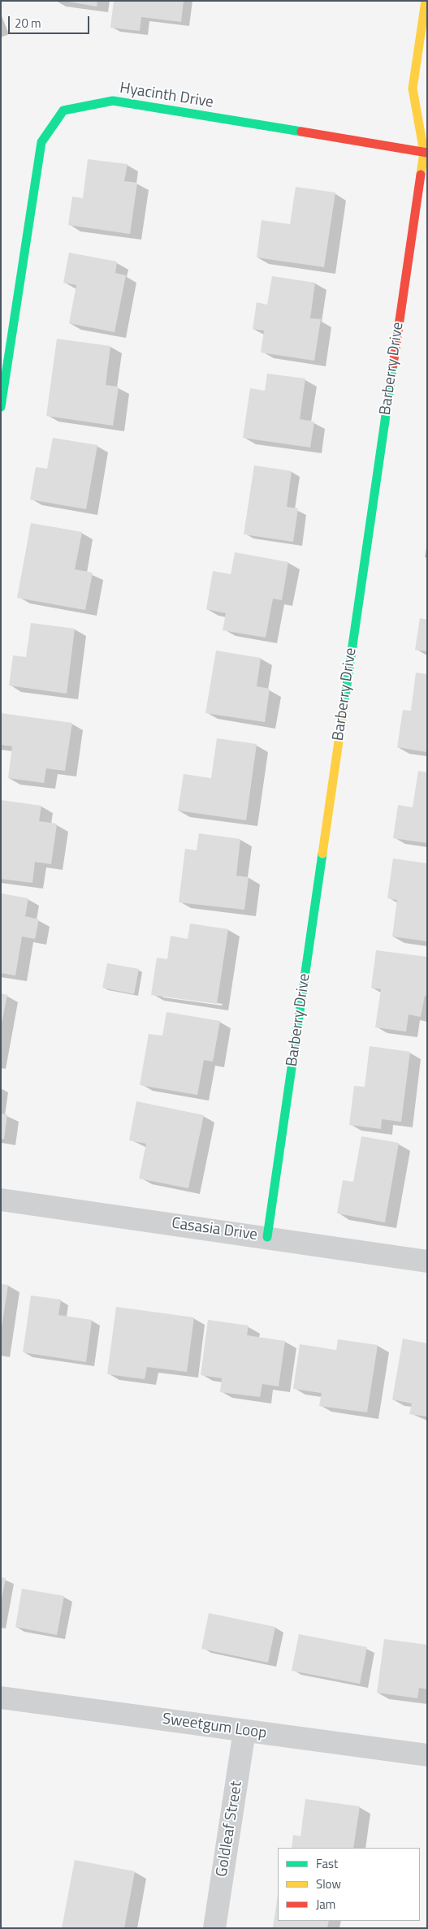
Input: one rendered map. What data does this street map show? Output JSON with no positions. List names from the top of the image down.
{
  "streets": {
    "street": [
      "Hyacinth Drive",
      "Barberry Drive",
      "Casasia Drive",
      "Sweetgum Loop",
      "Goldleaf Street"
    ]
  },
  "crossings": [
    ["Hyacinth Drive", "Barberry Drive"],
    ["Barberry Drive", "Casasia Drive"],
    ["Sweetgum Loop", "Goldleaf Street"]
  ],
  "legend": ["Fast", "Slow", "Jam"],
  "scale_bar": "20 m"
}
